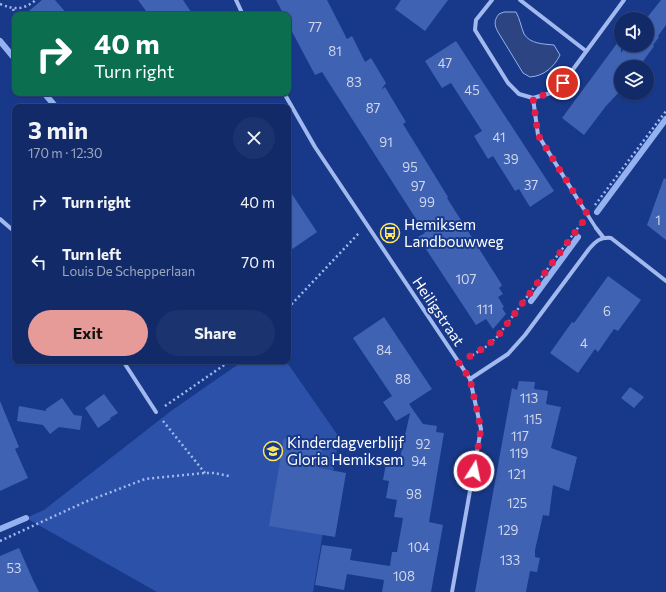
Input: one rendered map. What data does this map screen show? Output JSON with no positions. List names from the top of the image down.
{
  "streets": {
    "street": ["Heiligstraat"]
  },
  "places": {
    "bus stop": ["Hemiksem Landbouwweg"],
    "school or university": ["Kinderdagverblijf Gloria Hemiksem"]
  },
  "house_numbers": [
    "77",
    "81",
    "47",
    "83",
    "45",
    "87",
    "41",
    "91",
    "39",
    "95",
    "37",
    "97",
    "99",
    "1",
    "107",
    "111",
    "6",
    "4",
    "84",
    "88",
    "113",
    "115",
    "117",
    "92",
    "119",
    "94",
    "121",
    "98",
    "125",
    "129",
    "104",
    "133",
    "53",
    "108"
  ],
  "page": {
    "turn": ["40 m", "Turn right"],
    "heading": ["3 min", "170 m · 12:30"],
    "list": [
      {
        "name": "Turn right",
        "value": "40 m"
      },
      {
        "name": "Turn left",
        "note": "Louis De Schepperlaan",
        "value": "70 m"
      }
    ],
    "buttons": ["Exit", "Share"]
  }
}
